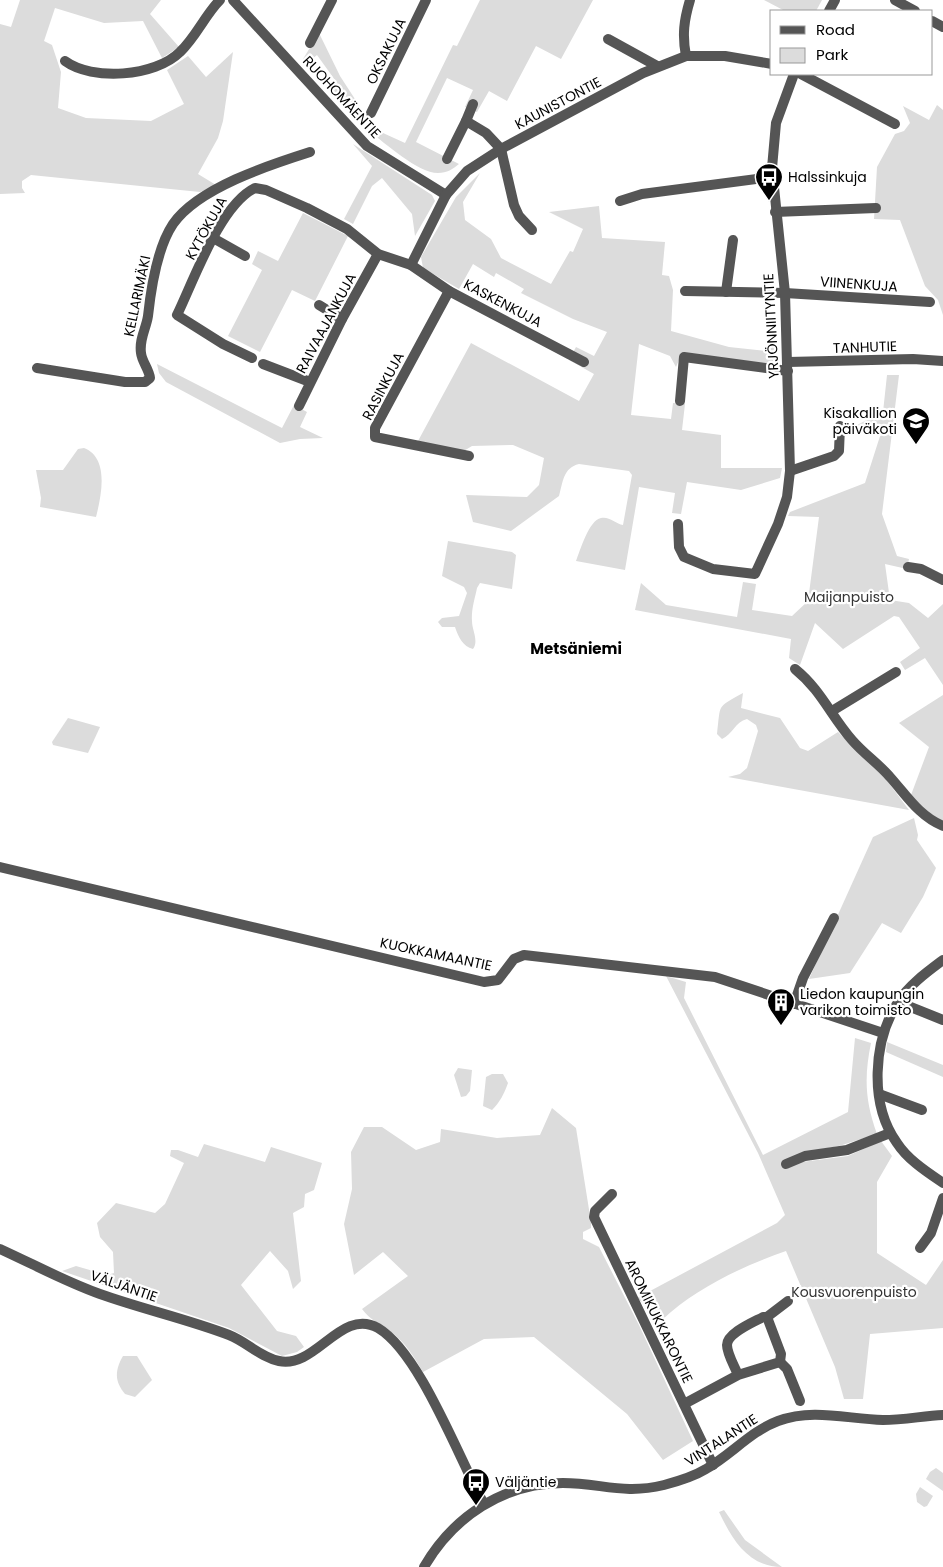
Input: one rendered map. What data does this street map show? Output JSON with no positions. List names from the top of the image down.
{
  "streets": {
    "street": [
      "OKSAKUJA",
      "RUOHOMÄENTIE",
      "KAUNISTONTIE",
      "KYTÖKUJA",
      "VIINENKUJA",
      "KELLARIMÄKI",
      "KASKENKUJA",
      "RAIVAAJANKUJA",
      "YRJÖNNIITYNTIE",
      "TANHUTIE",
      "RASINKUJA",
      "KUOKKAMAANTIE",
      "VÄLJÄNTIE",
      "AROMIKUKKARONTIE",
      "VINTALANTIE"
    ]
  },
  "crossings": [
    ["RUOHOMÄENTIE", "KAUNISTONTIE"],
    ["KAUNISTONTIE", "KASKENKUJA"],
    ["VIINENKUJA", "YRJÖNNIITYNTIE"],
    ["KASKENKUJA", "RASINKUJA"],
    ["YRJÖNNIITYNTIE", "TANHUTIE"],
    ["VÄLJÄNTIE", "VINTALANTIE"],
    ["AROMIKUKKARONTIE", "VINTALANTIE"]
  ],
  "districts": ["Metsäniemi"],
  "parks": ["Maijanpuisto", "Kousvuorenpuisto"],
  "places": {
    "bus stop": ["Halssinkuja", "Väljäntie"],
    "school or university": ["Kisakallion päiväkoti"],
    "building": ["Liedon kaupungin varikon toimisto"]
  },
  "legend": ["Road", "Park"]
}
